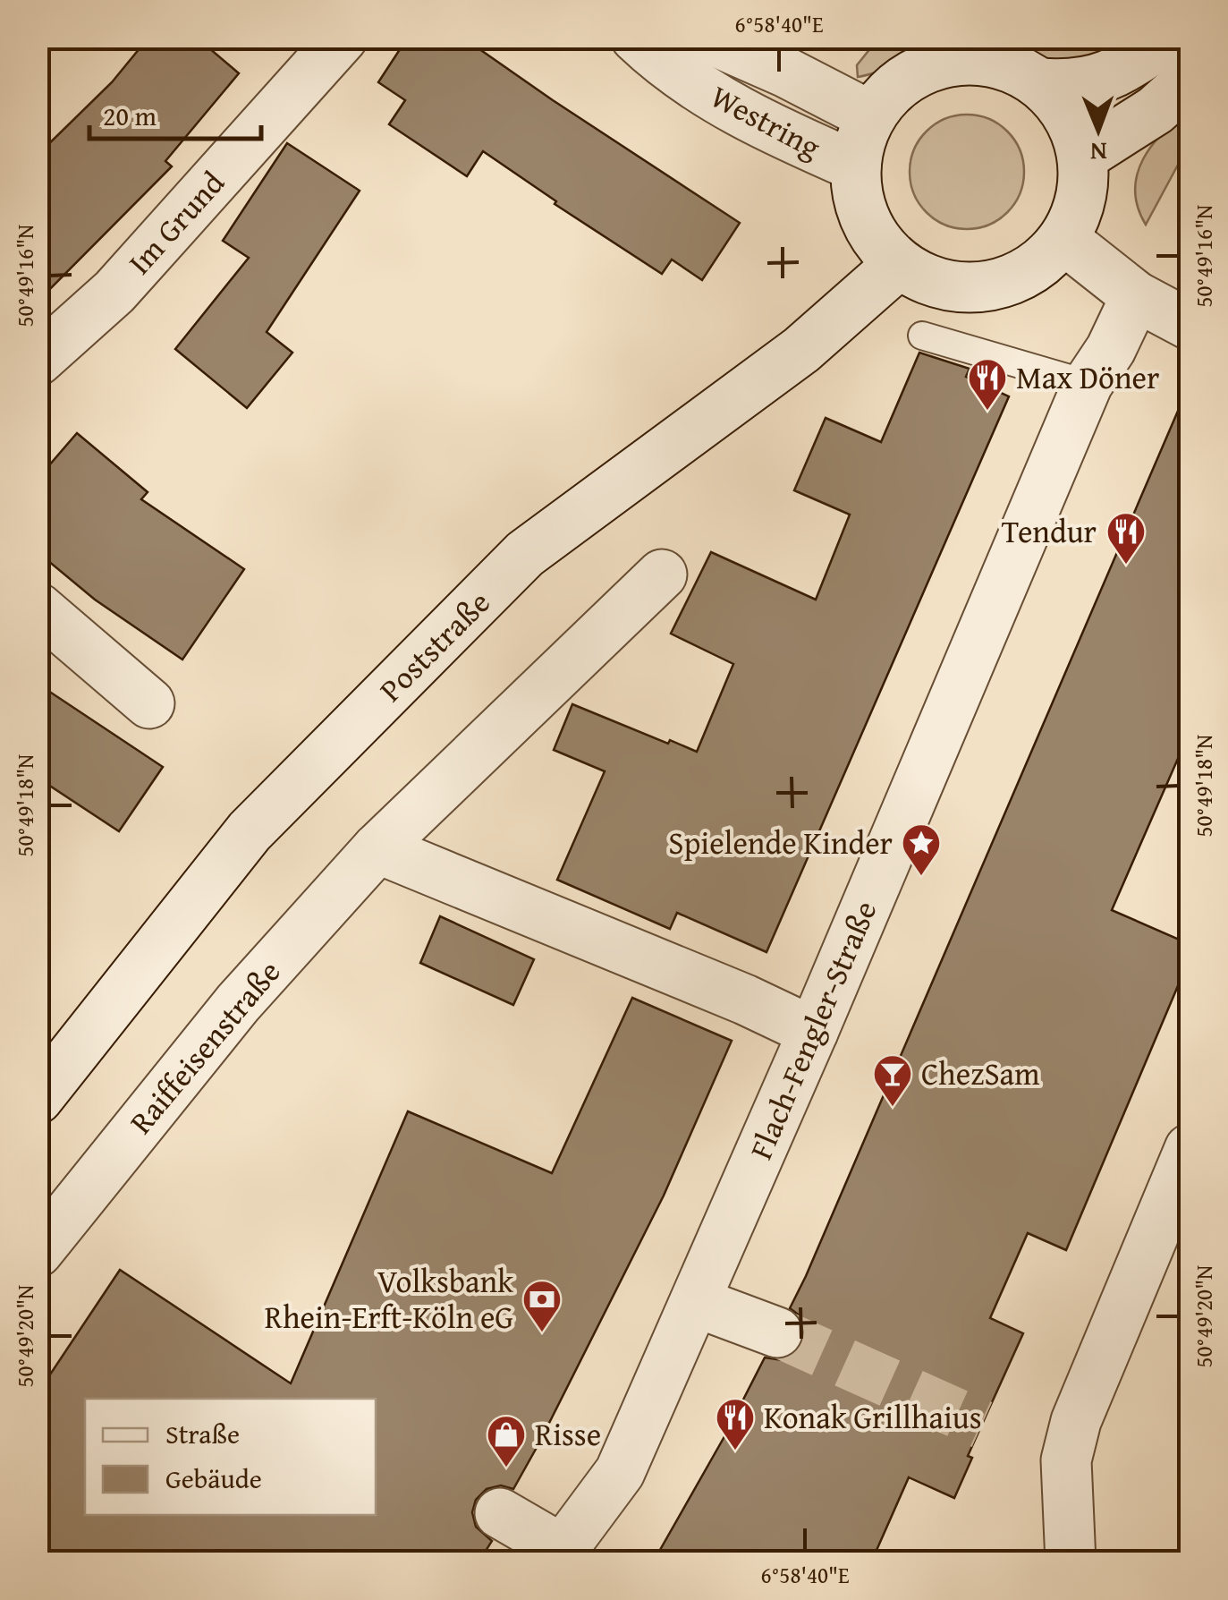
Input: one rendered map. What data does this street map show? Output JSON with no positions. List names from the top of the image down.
{
  "streets": {
    "street": [
      "Westring",
      "Im Grund",
      "Poststraße",
      "Flach-Fengler-Straße",
      "Raiffeisenstraße"
    ]
  },
  "crossings": [
    ["Westring", "Poststraße"]
  ],
  "places": {
    "restaurant": ["Max Döner", "Tendur", "Konak Grillhaius"],
    "place": ["Spielende Kinder"],
    "bar": ["ChezSam"],
    "bank": ["Volksbank Rhein-Erft-Köln eG"],
    "shop": ["Risse"]
  },
  "legend": ["Straße", "Gebäude"],
  "scale_bar": "20 m",
  "north": "bottom",
  "coordinates": [
    "6°58'40\"E",
    "50°49'16\"N",
    "50°49'18\"N",
    "50°49'20\"N"
  ]
}
